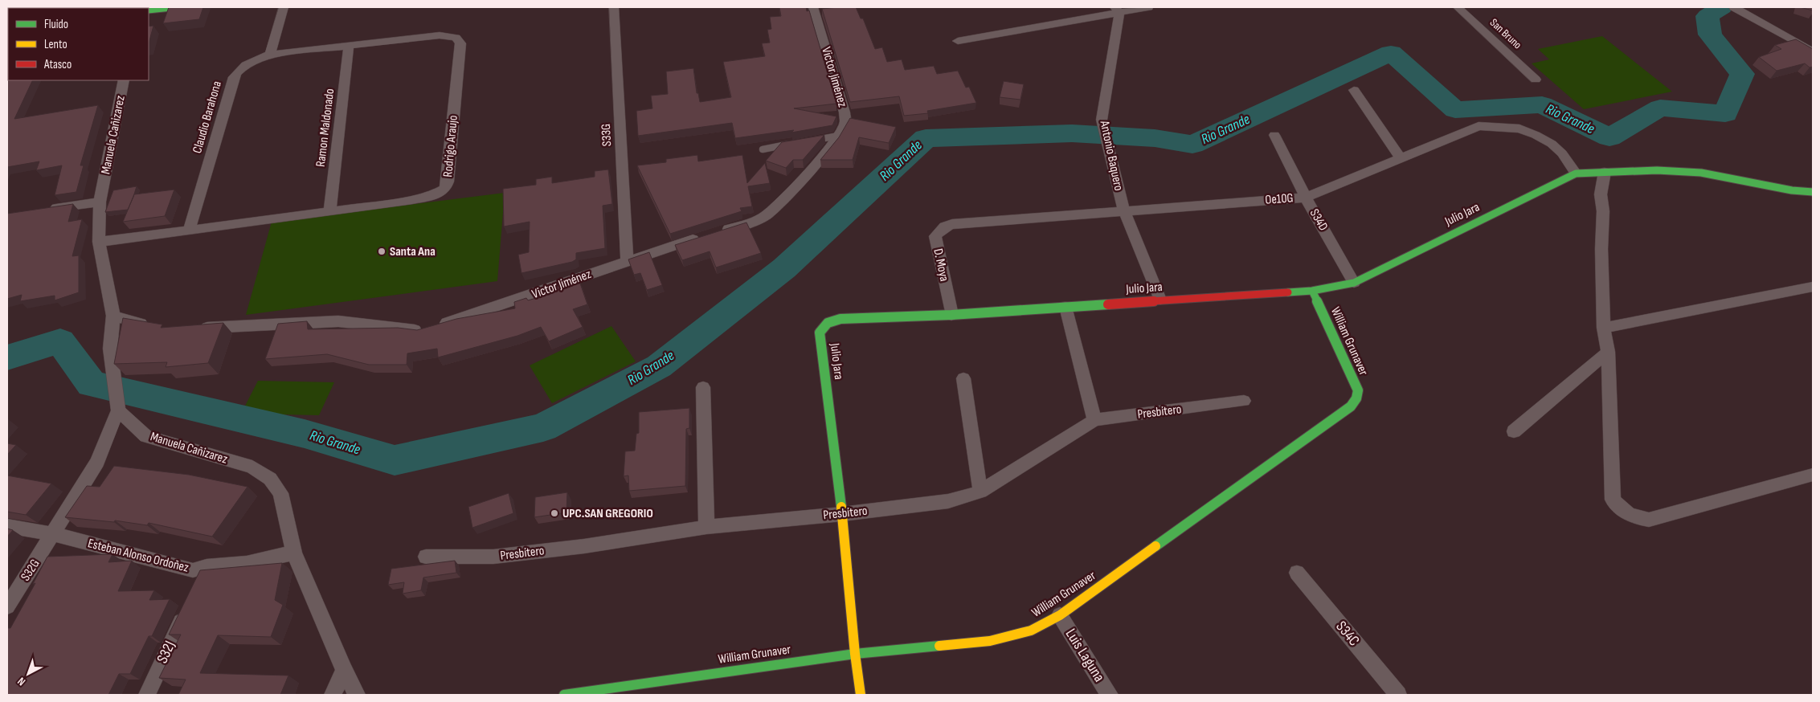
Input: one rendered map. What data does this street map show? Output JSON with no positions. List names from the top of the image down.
{
  "streets": {
    "street": [
      "San Bruno",
      "Victor Jiménez",
      "Claudio Barahona",
      "Ramon Maldonado",
      "Manuela Cañizarez",
      "S33G",
      "Rodrigo Araujo",
      "Antonio Baquero",
      "Oe10G",
      "Julio Jara",
      "S34D",
      "D. Moya",
      "William Grunaver",
      "Presbítero",
      "Esteban Alonso Ordoñez",
      "S32G",
      "S34C",
      "S32J",
      "Luis Laguna"
    ]
  },
  "crossings": [
    ["Victor Jiménez", "S33G"],
    ["Claudio Barahona", "Rodrigo Araujo"],
    ["Ramon Maldonado", "Rodrigo Araujo"],
    ["Manuela Cañizarez", "Rodrigo Araujo"],
    ["Manuela Cañizarez", "Esteban Alonso Ordoñez"],
    ["Manuela Cañizarez", "S32G"],
    ["Antonio Baquero", "Oe10G"],
    ["Antonio Baquero", "Julio Jara"],
    ["Oe10G", "Julio Jara"],
    ["Oe10G", "S34D"],
    ["Oe10G", "D. Moya"],
    ["Julio Jara", "S34D"],
    ["Julio Jara", "D. Moya"],
    ["Julio Jara", "William Grunaver"],
    ["Julio Jara", "Presbítero"],
    ["William Grunaver", "Luis Laguna"],
    ["Esteban Alonso Ordoñez", "S32G"]
  ],
  "water": ["Rio Grande"],
  "places": ["Santa Ana", "UPC.SAN GREGORIO"],
  "legend": ["Fluido", "Lento", "Atasco"],
  "north": "bottom left"
}
